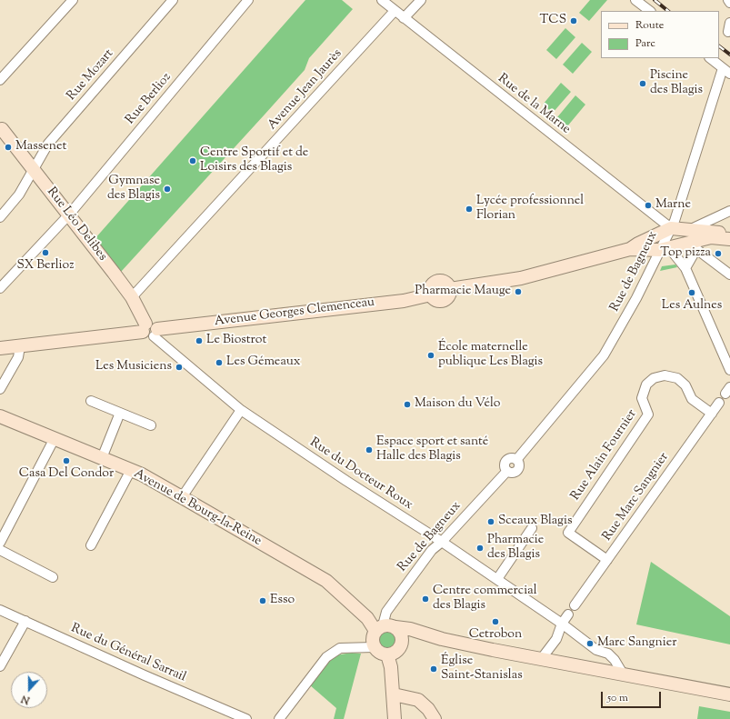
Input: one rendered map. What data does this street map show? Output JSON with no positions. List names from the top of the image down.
{
  "streets": {
    "street": [
      "Rue Mozart",
      "Avenue Jean Jaurès",
      "Rue Berlioz",
      "Rue de la Marne",
      "Rue Léo Delibes",
      "Rue de Bagneux",
      "Avenue Georges Clemenceau",
      "Rue Alain Fournier",
      "Rue du Docteur Roux",
      "Rue Marc Sangnier",
      "Avenue de Bourg-la-Reine",
      "Rue du Général Sarrail"
    ]
  },
  "crossings": [
    ["Rue Mozart", "Rue Léo Delibes"],
    ["Avenue Jean Jaurès", "Rue de la Marne"],
    ["Avenue Jean Jaurès", "Rue Léo Delibes"],
    ["Rue Berlioz", "Rue Léo Delibes"],
    ["Rue de la Marne", "Rue de Bagneux"],
    ["Rue Léo Delibes", "Avenue Georges Clemenceau"],
    ["Rue Léo Delibes", "Rue du Docteur Roux"],
    ["Rue de Bagneux", "Rue du Docteur Roux"],
    ["Rue de Bagneux", "Avenue de Bourg-la-Reine"],
    ["Avenue Georges Clemenceau", "Rue du Docteur Roux"],
    ["Rue Alain Fournier", "Rue Marc Sangnier"]
  ],
  "places": [
    "TCS",
    "Piscine des Blagis",
    "Massenet",
    "Centre Sportif et de Loisirs des Blagis",
    "Gymnase des Blagis",
    "Marne",
    "Lycée professionnel Florian",
    "SX Berlioz",
    "Top pizza",
    "Pharmacie Mauge",
    "Les Aulnes",
    "Le Biostrot",
    "École maternelle publique Les Blagis",
    "Les Gémeaux",
    "Les Musiciens",
    "Maison du Vélo",
    "Espace sport et santé Halle des Blagis",
    "Casa Del Condor",
    "Sceaux Blagis",
    "Pharmacie des Blagis",
    "Centre commercial des Blagis",
    "Esso",
    "Cetrobon",
    "Marc Sangnier",
    "Église Saint-Stanislas"
  ],
  "legend": ["Route", "Parc"],
  "scale_bar": "50 m",
  "north": "bottom"
}
